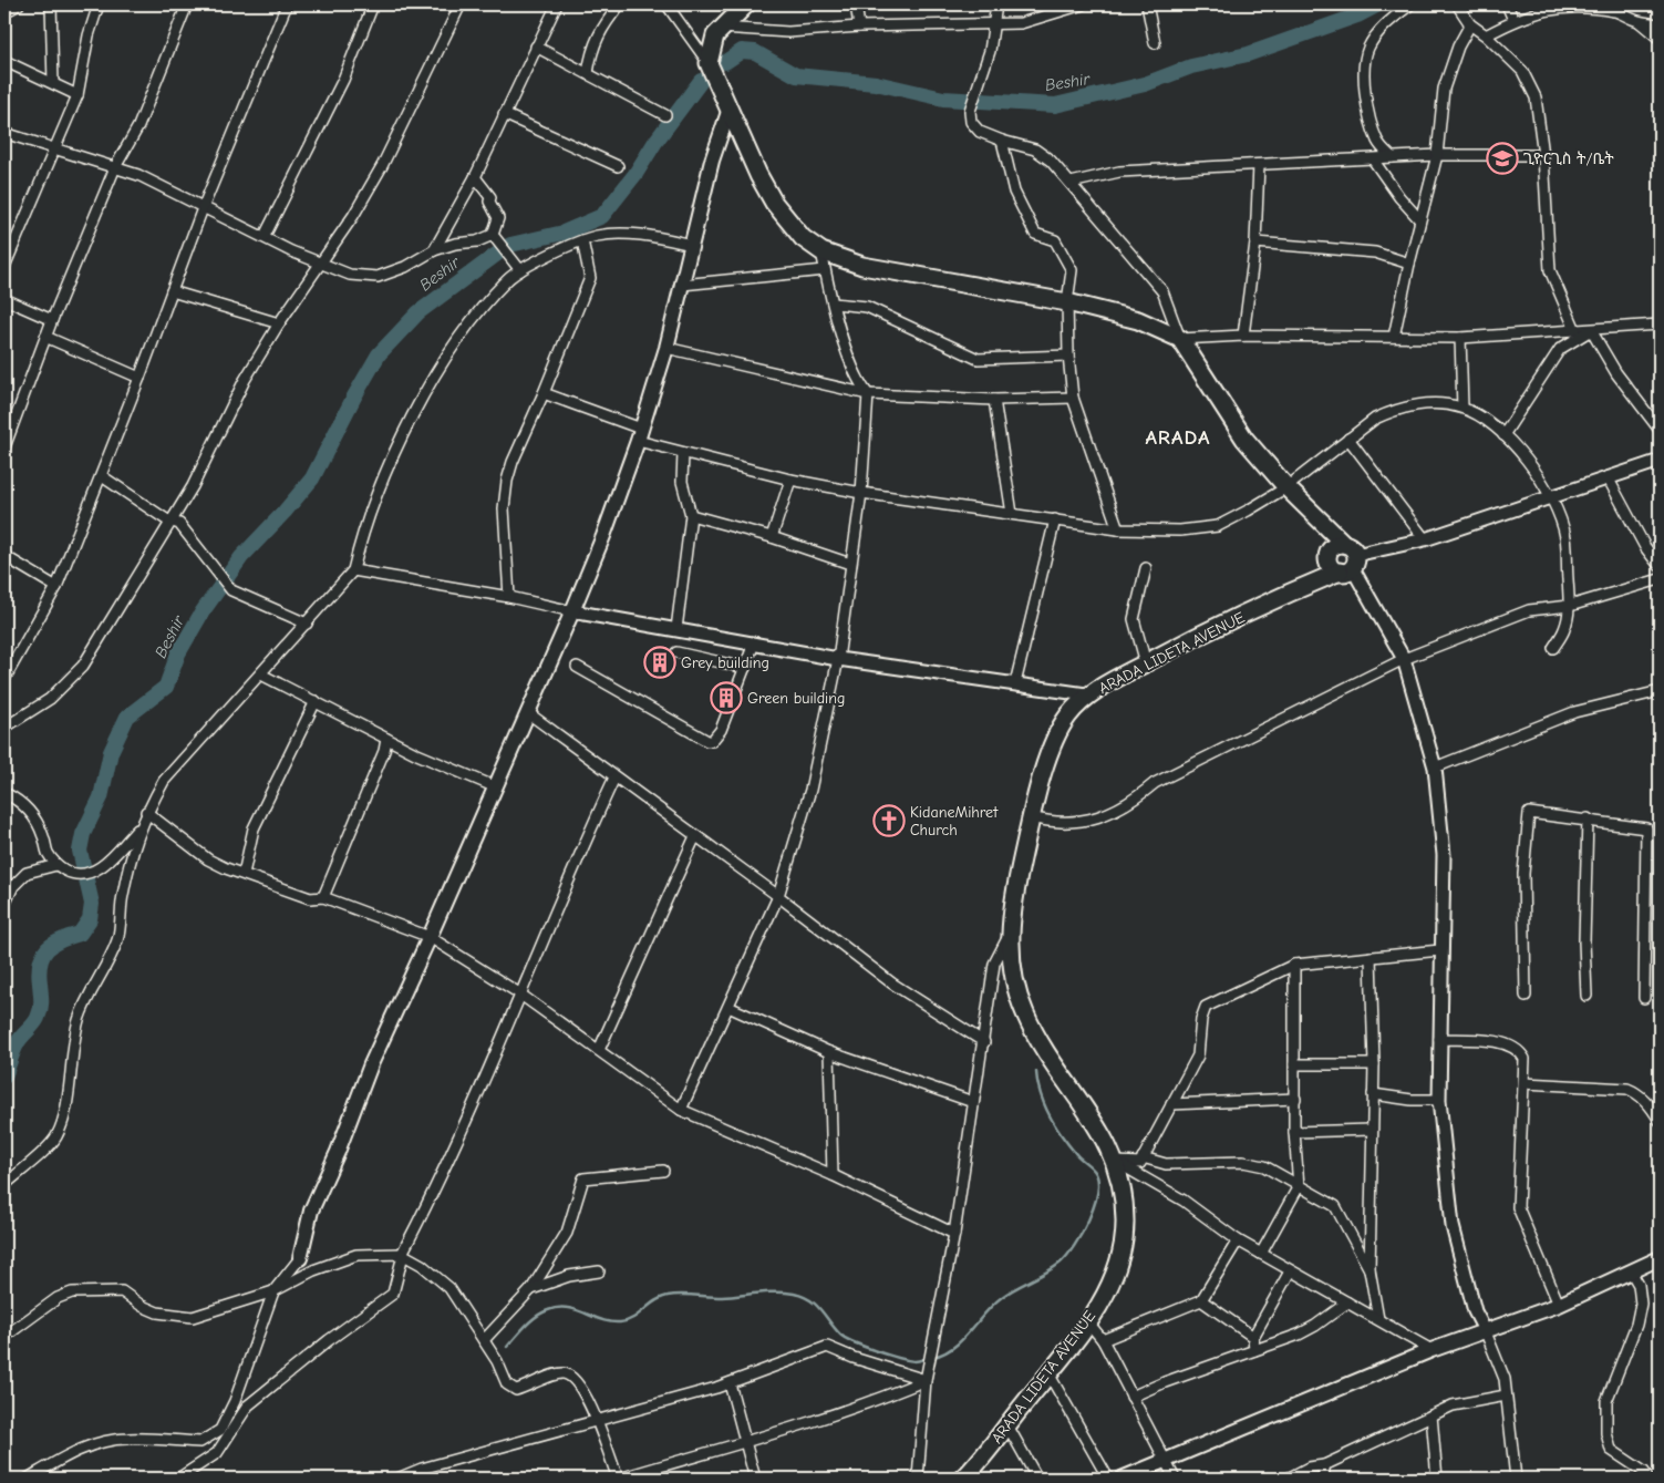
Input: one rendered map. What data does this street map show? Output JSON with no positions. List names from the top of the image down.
{
  "streets": {
    "highway": ["ARADA LIDETA AVENUE"]
  },
  "districts": ["ARADA"],
  "water": ["Beshir"],
  "places": {
    "school or university": ["ጊዮርጊስ ት/ቤት"],
    "building": ["Grey building", "Green building"],
    "church": ["KidaneMihret Church"]
  }
}
